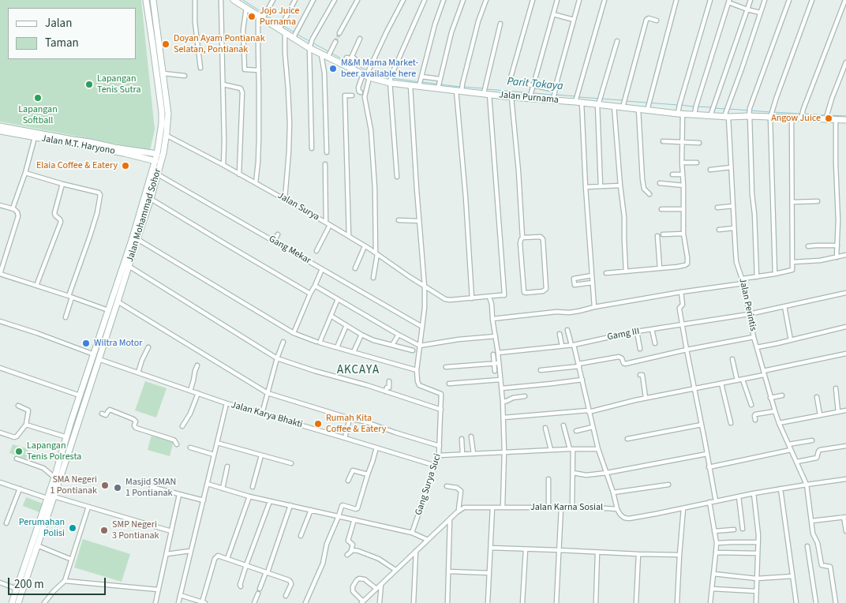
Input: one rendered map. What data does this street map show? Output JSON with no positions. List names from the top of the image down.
{
  "streets": {
    "street": [
      "Jalan Purnama",
      "Jalan M.T. Haryono",
      "Jalan Surya",
      "Jalan Mohammad Sohor",
      "Gang Mekar",
      "Jalan Perintis",
      "Gamg III",
      "Jalan Karya Bhakti",
      "Gang Surya Suci",
      "Jalan Karna Sosial"
    ]
  },
  "crossings": [
    ["Jalan Purnama", "Jalan Surya"],
    ["Jalan Purnama", "Jalan Perintis"],
    ["Jalan Purnama", "Gang Surya Suci"],
    ["Jalan M.T. Haryono", "Jalan Mohammad Sohor"],
    ["Jalan Surya", "Jalan Mohammad Sohor"],
    ["Jalan Surya", "Gang Surya Suci"],
    ["Jalan Mohammad Sohor", "Gang Mekar"],
    ["Jalan Mohammad Sohor", "Jalan Karya Bhakti"],
    ["Gang Mekar", "Gang Surya Suci"],
    ["Jalan Perintis", "Gamg III"],
    ["Jalan Perintis", "Jalan Karna Sosial"],
    ["Jalan Karya Bhakti", "Gang Surya Suci"]
  ],
  "districts": ["AKCAYA"],
  "water": ["Parit Tokaya"],
  "places": [
    "Jojo Juice Purnama",
    "Doyan Ayam Pontianak Selatan, Pontianak",
    "M&M Mama Market- beer available here",
    "Lapangan Tenis Sutra",
    "Lapangan Softball",
    "Angow Juice",
    "Elaia Coffee & Eatery",
    "Wiltra Motor",
    "Rumah Kita Coffee & Eatery",
    "Lapangan Tenis Polresta",
    "SMA Negeri 1 Pontianak",
    "Masjid SMAN 1 Pontianak",
    "Perumahan Polisi",
    "SMP Negeri 3 Pontianak"
  ],
  "legend": ["Jalan", "Taman"],
  "scale_bar": "200 m"
}
